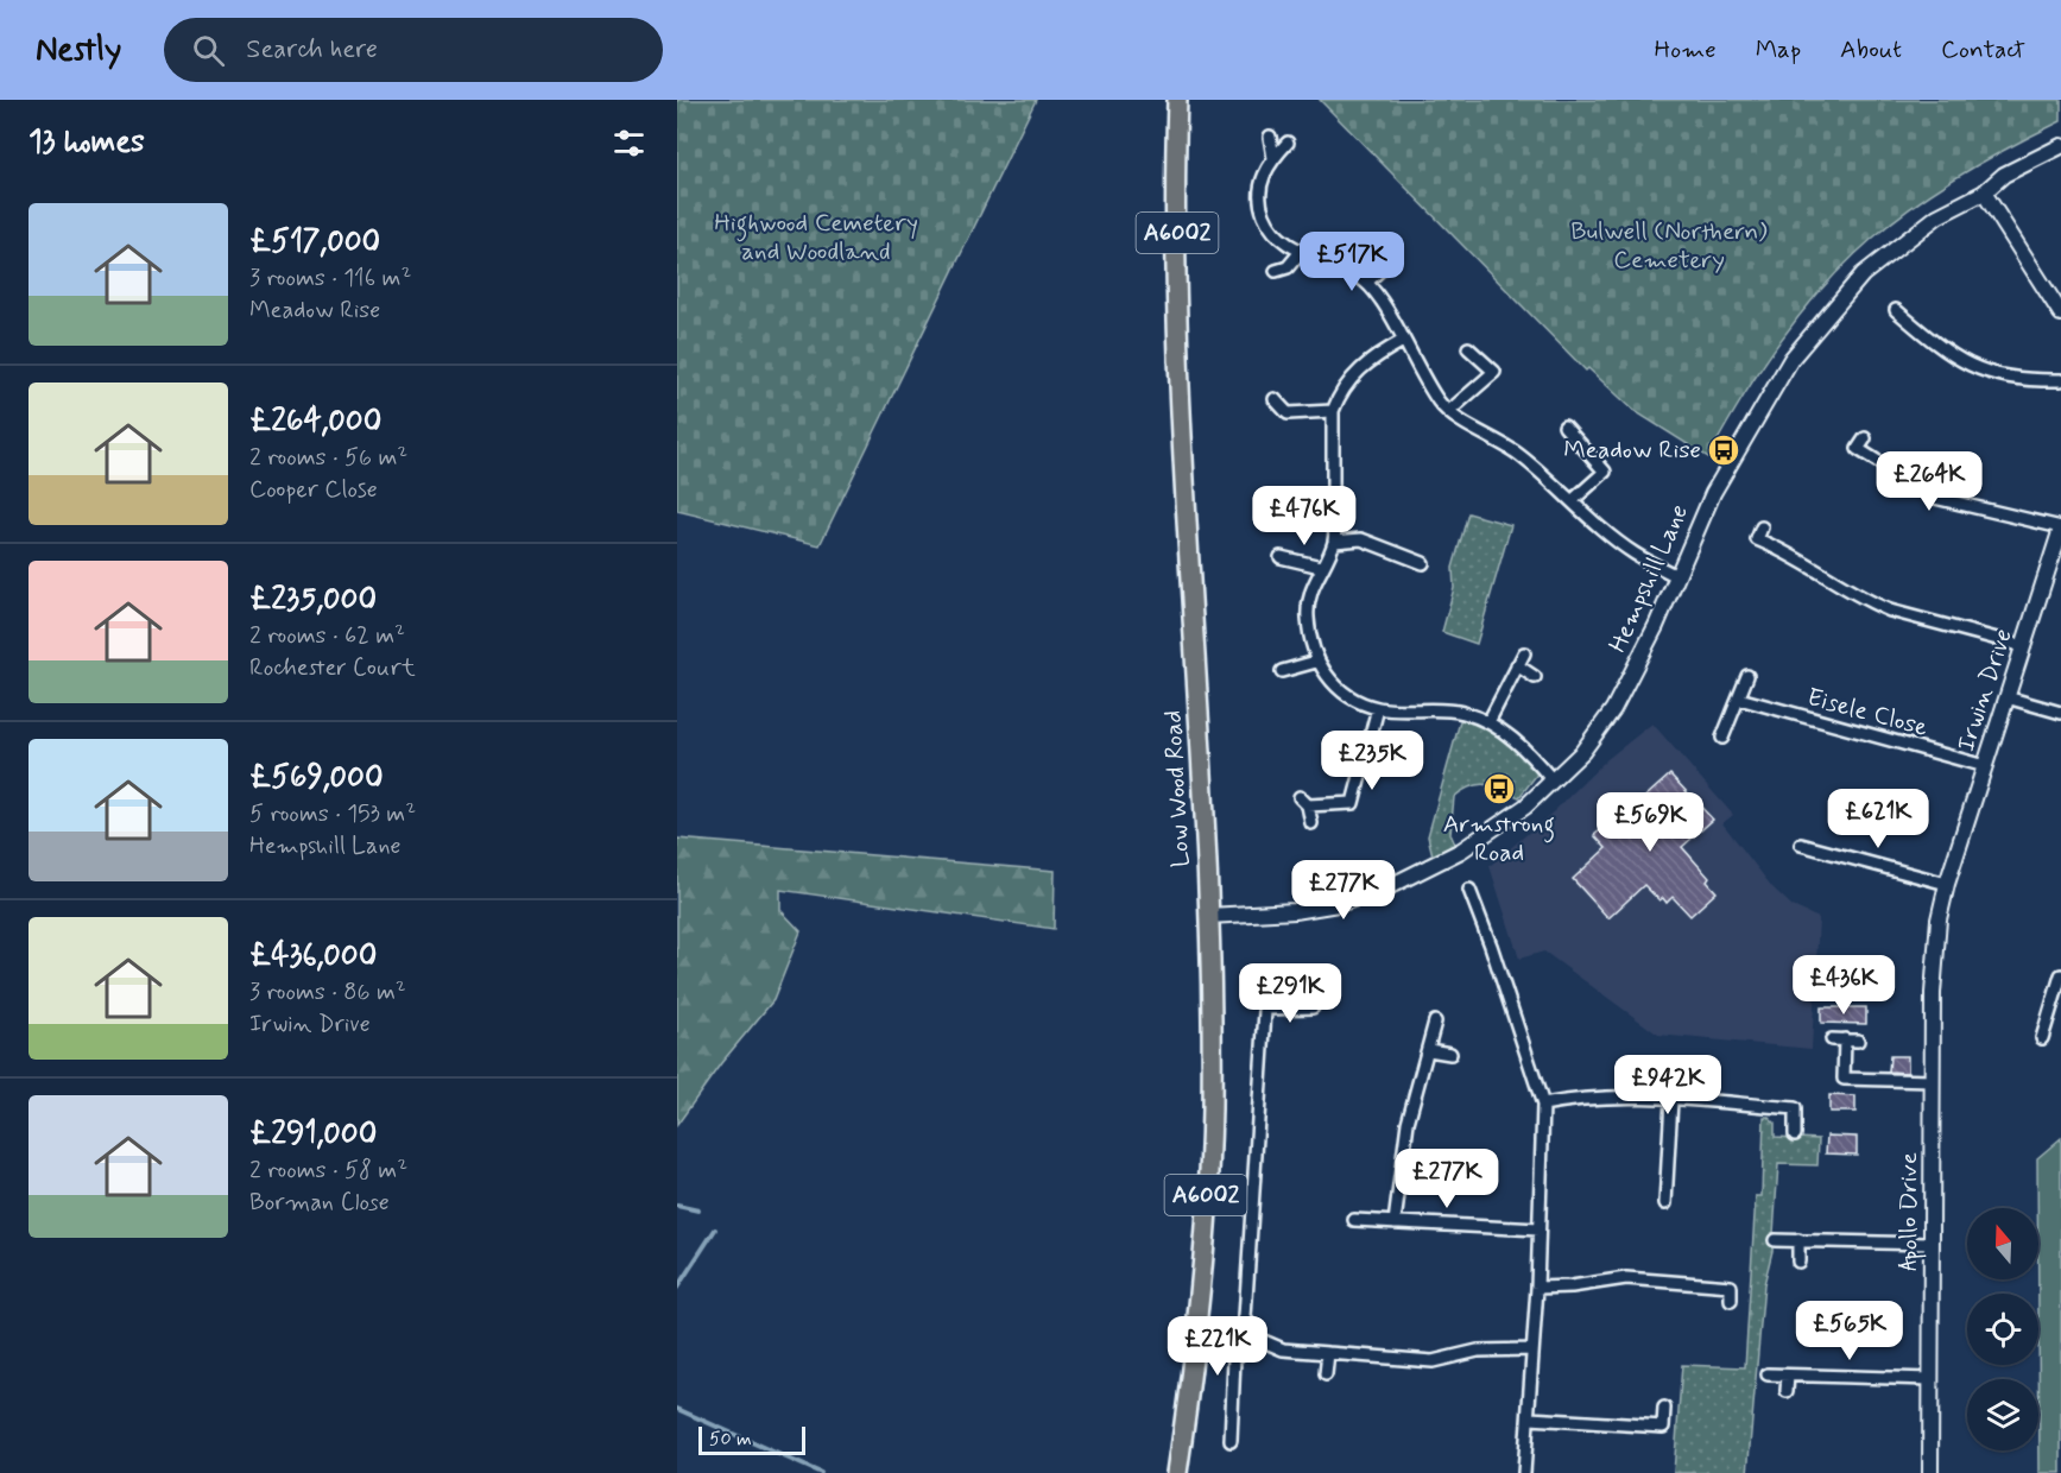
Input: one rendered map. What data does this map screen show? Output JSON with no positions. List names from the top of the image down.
{
  "streets": {
    "main road": ["A6002", "Low Wood Road"],
    "street": [
      "Hempshill Lane",
      "Irwin Drive",
      "Eisele Close",
      "Apollo Drive"
    ]
  },
  "crossings": [
    ["Hempshill Lane", "Low Wood Road"],
    ["Irwin Drive", "Eisele Close"],
    ["Irwin Drive", "Apollo Drive"]
  ],
  "parks": ["Highwood Cemetery and Woodland", "Bulwell (Northern) Cemetery"],
  "places": {
    "bus stop": ["Meadow Rise", "Armstrong Road"]
  },
  "scale_bar": "50 m",
  "north": "top",
  "page": {
    "header": "Nestly",
    "search": "Search here",
    "nav": [
      "Home",
      "Map",
      "About",
      "Contact"
    ],
    "heading": "13 homes",
    "list": [
      {
        "name": "£517,000",
        "note": "3 rooms · 116 m² · Meadow Rise"
      },
      {
        "name": "£264,000",
        "note": "2 rooms · 56 m² · Cooper Close"
      },
      {
        "name": "£235,000",
        "note": "2 rooms · 62 m² · Rochester Court"
      },
      {
        "name": "£569,000",
        "note": "5 rooms · 153 m² · Hempshill Lane"
      },
      {
        "name": "£436,000",
        "note": "3 rooms · 86 m² · Irwin Drive"
      },
      {
        "name": "£291,000",
        "note": "2 rooms · 58 m² · Borman Close"
      }
    ],
    "price": [
      "£517K",
      "£264K",
      "£476K",
      "£235K",
      "£621K",
      "£569K",
      "£277K",
      "£436K",
      "£291K",
      "£942K",
      "£277K",
      "£565K",
      "£221K"
    ],
    "scale": "50 m"
  }
}
